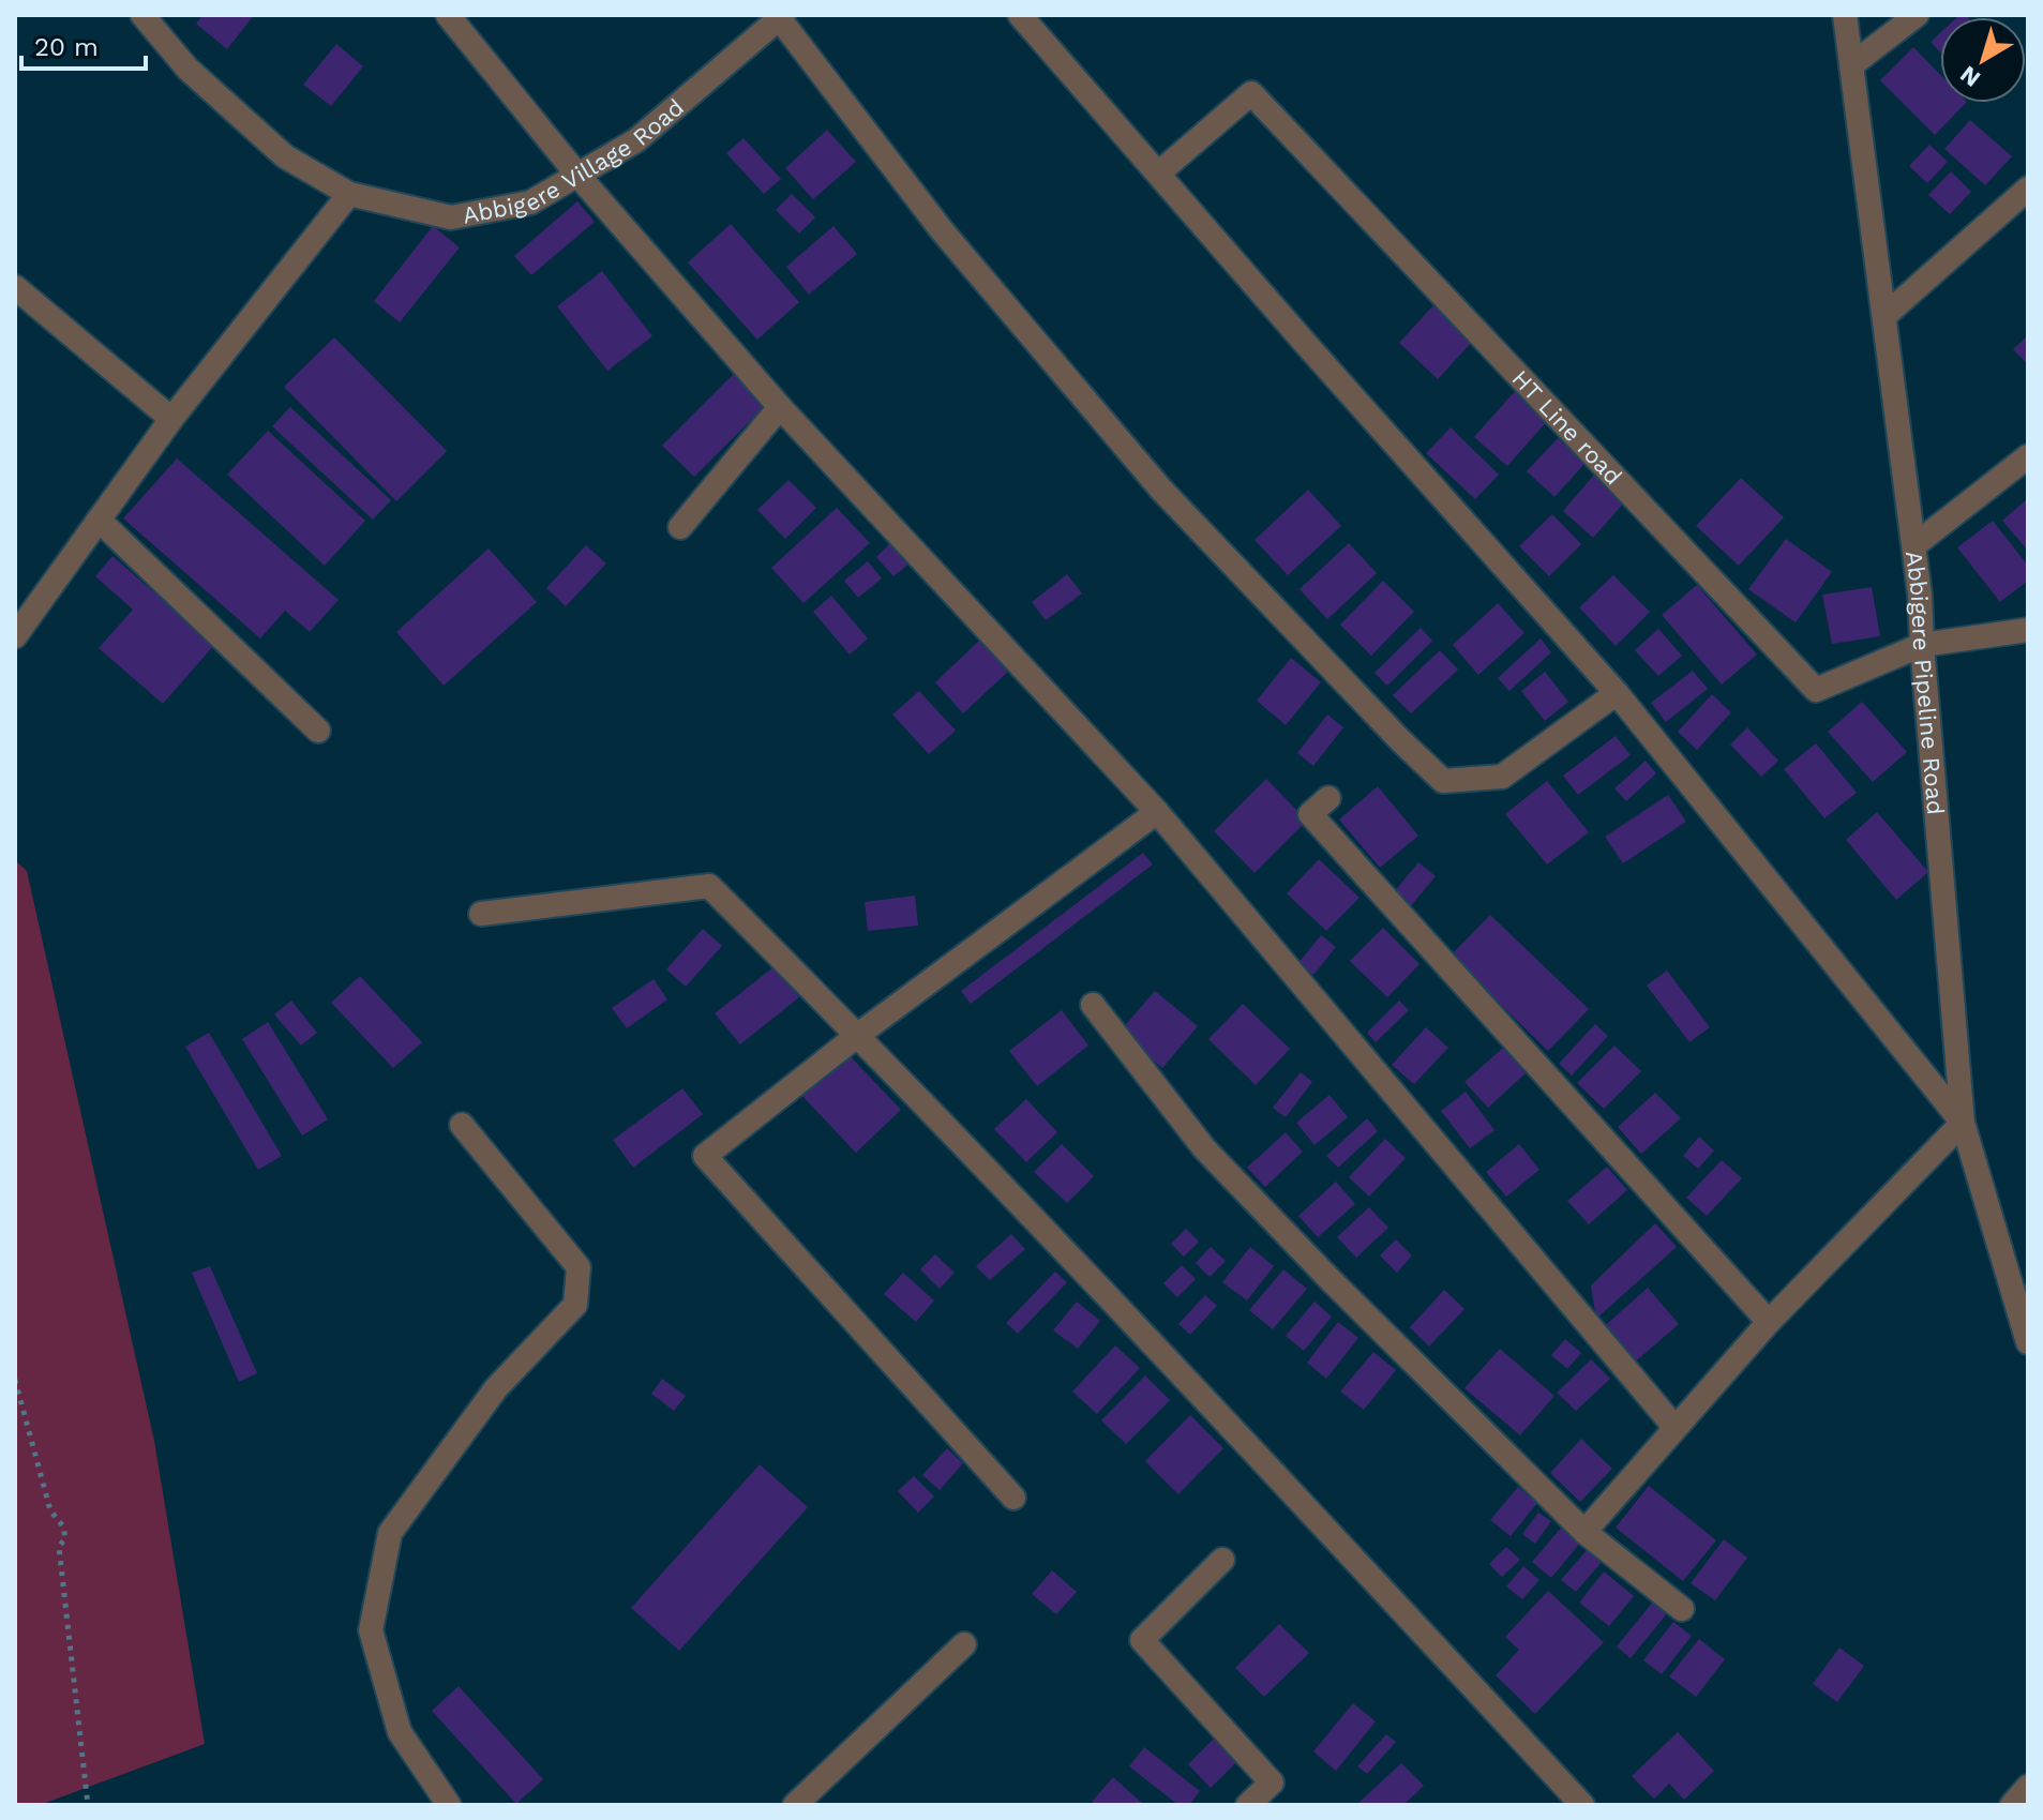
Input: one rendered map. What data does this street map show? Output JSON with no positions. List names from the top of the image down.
{
  "streets": {
    "street": ["Abbigere Village Road", "HT Line road", "Abbigere Pipeline Road"]
  },
  "crossings": [
    ["HT Line road", "Abbigere Pipeline Road"]
  ],
  "scale_bar": "20 m",
  "north": "bottom left"
}
